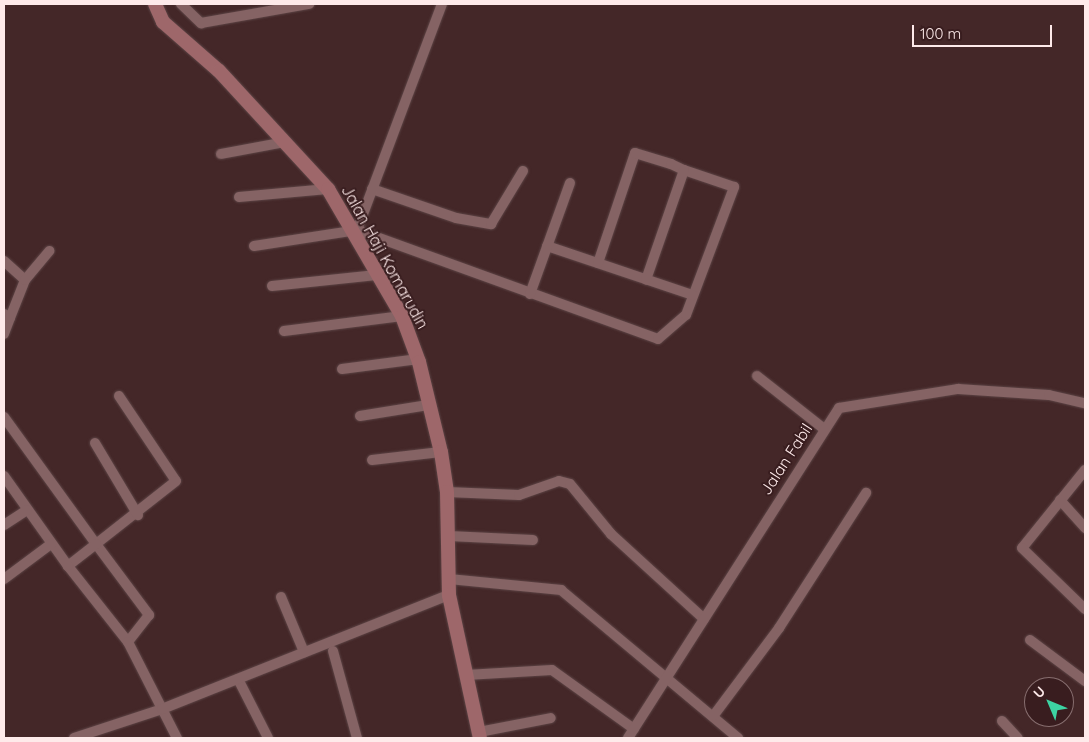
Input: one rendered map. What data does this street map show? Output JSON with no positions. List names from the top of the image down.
{
  "streets": {
    "street": ["Jalan Haji Komarudin", "Jalan Fabil"]
  },
  "scale_bar": "100 m",
  "north": "top left"
}
